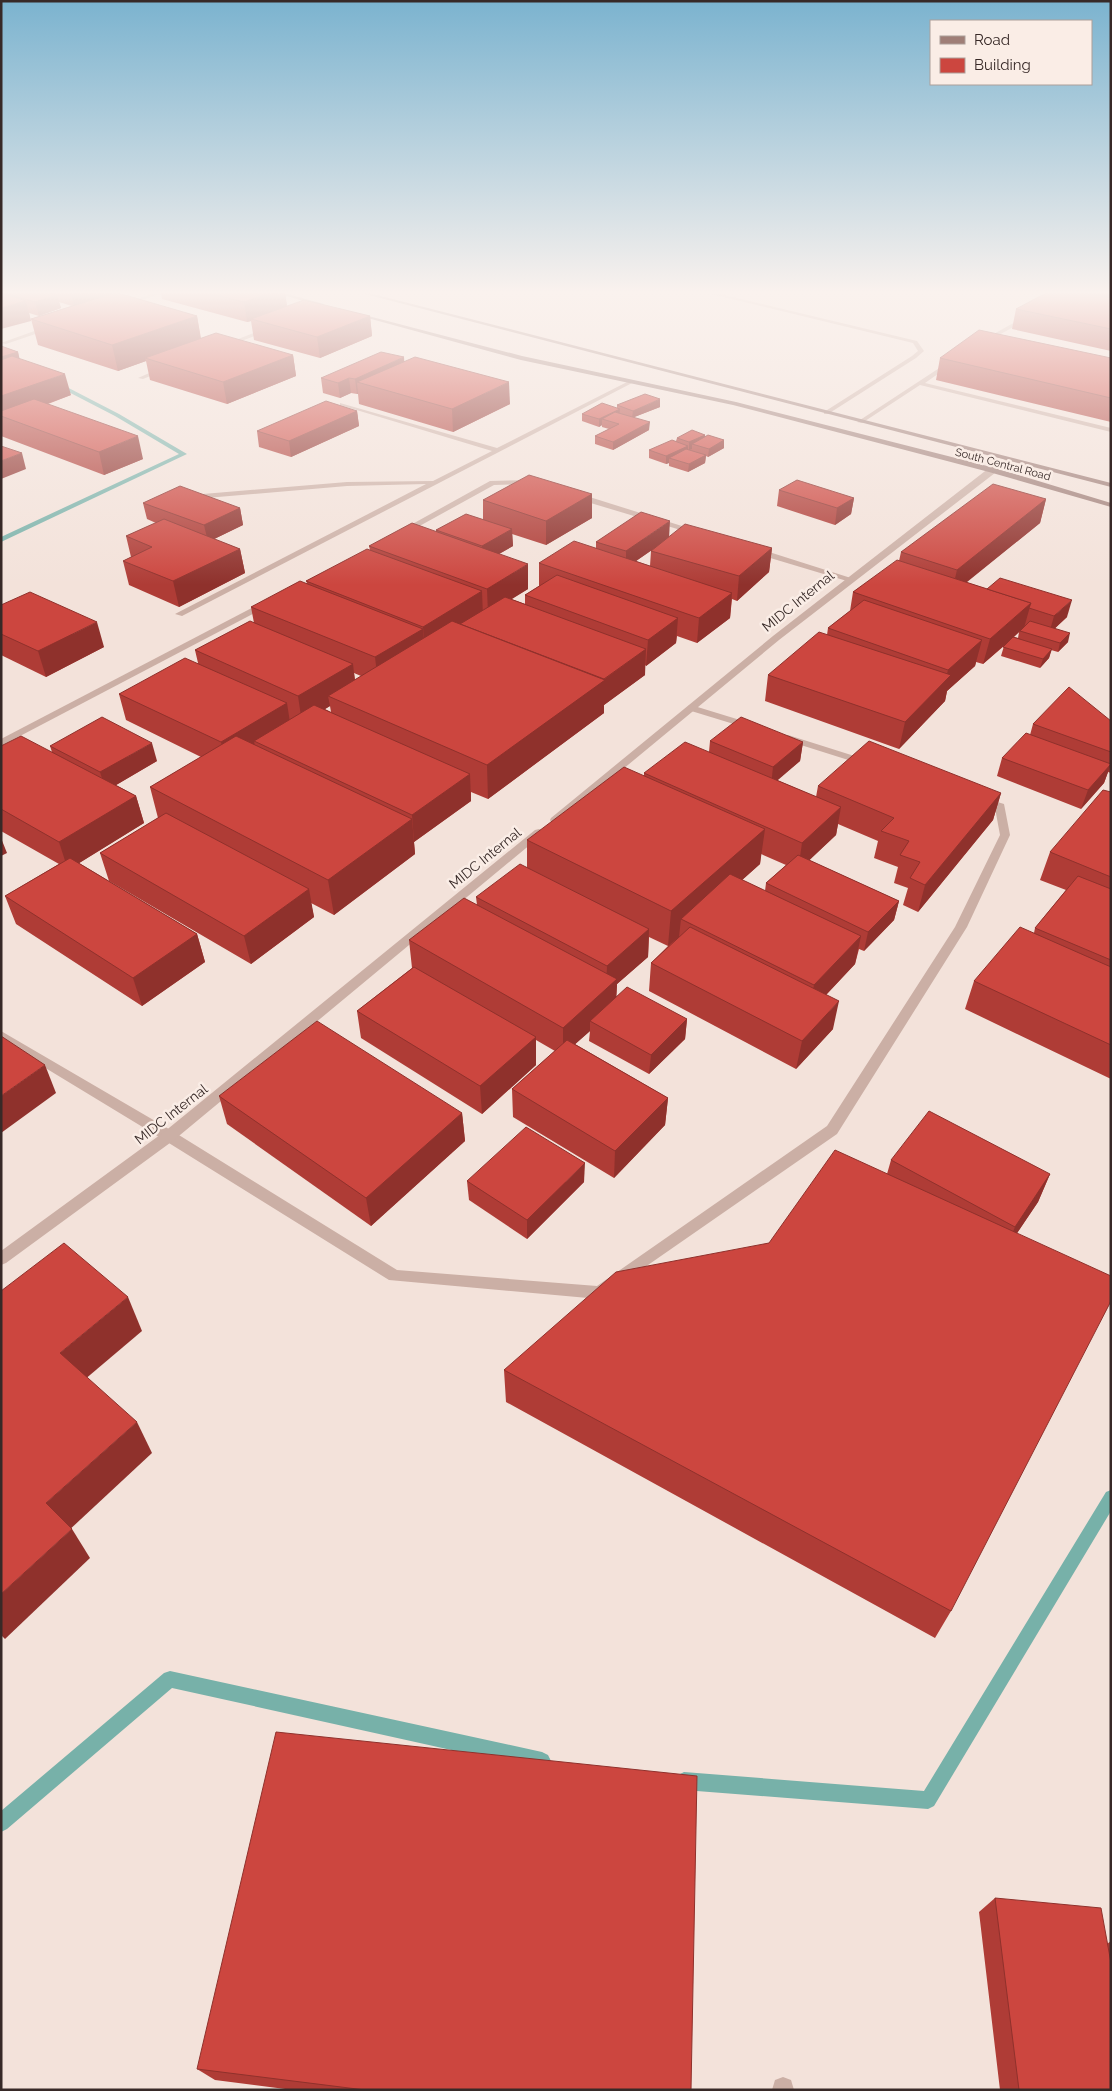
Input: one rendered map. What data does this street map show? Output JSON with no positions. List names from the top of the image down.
{
  "streets": {
    "main road": ["South Central Road"],
    "street": ["MIDC Internal"]
  },
  "crossings": [
    ["South Central Road", "MIDC Internal"]
  ],
  "legend": ["Road", "Building"]
}
